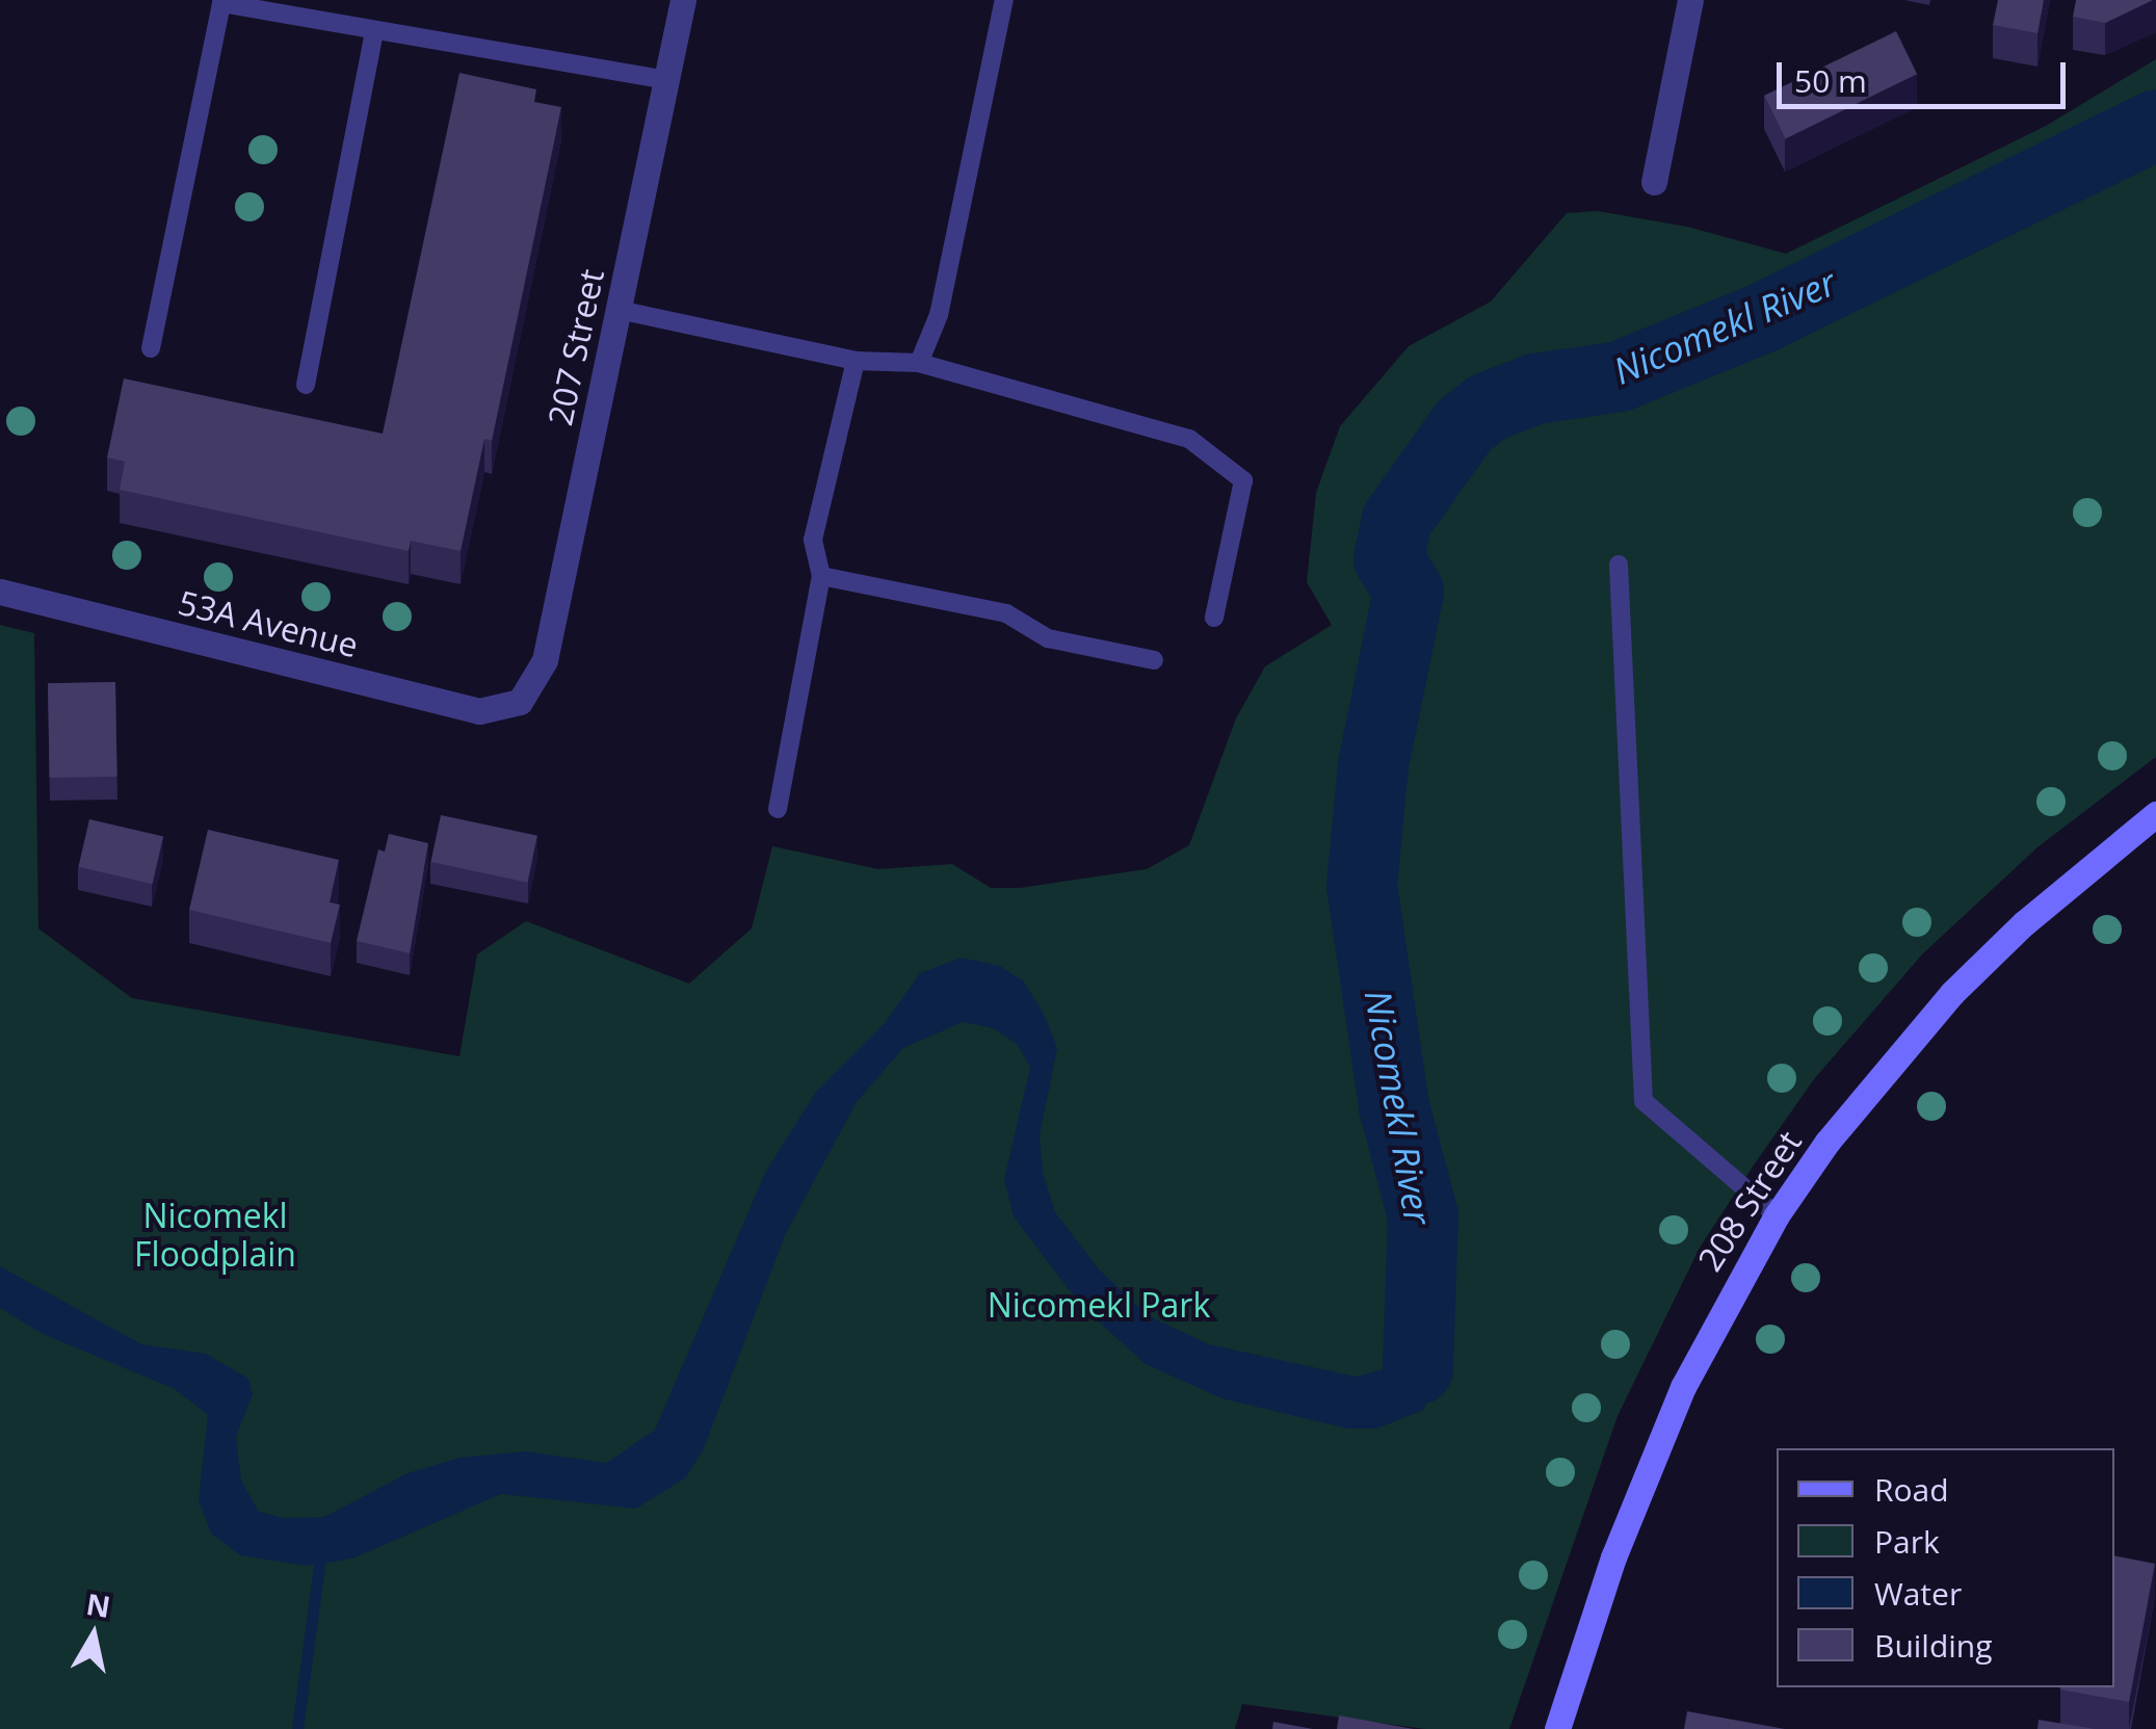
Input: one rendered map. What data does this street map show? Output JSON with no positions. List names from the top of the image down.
{
  "streets": {
    "main road": ["208 Street"],
    "street": ["207 Street", "53A Avenue"]
  },
  "crossings": [
    ["207 Street", "53A Avenue"]
  ],
  "water": ["Nicomekl River"],
  "parks": ["Nicomekl Floodplain", "Nicomekl Park"],
  "legend": [
    "Road",
    "Park",
    "Water",
    "Building"
  ],
  "scale_bar": "50 m",
  "north": "top"
}
